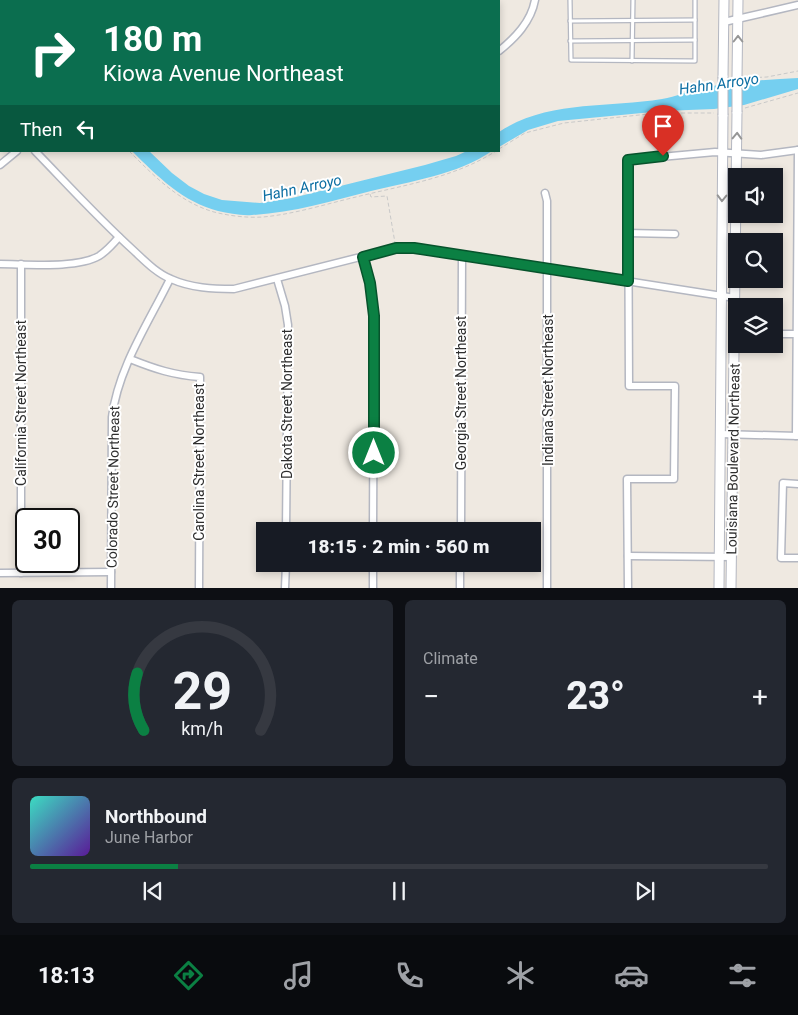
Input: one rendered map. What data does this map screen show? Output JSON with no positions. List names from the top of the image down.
{
  "streets": {
    "main road": ["Louisiana Boulevard Northeast"],
    "street": [
      "Indiana Street Northeast",
      "Georgia Street Northeast",
      "California Street Northeast",
      "Dakota Street Northeast",
      "Carolina Street Northeast",
      "Colorado Street Northeast"
    ]
  },
  "crossings": [
    ["Carolina Street Northeast", "Colorado Street Northeast"]
  ],
  "water": ["Hahn Arroyo"],
  "page": {
    "turn": ["180 m", "Kiowa Avenue Northeast"],
    "then": "Then",
    "limit": "30",
    "trip": "18:15 · 2 min · 560 m",
    "tile": "Climate",
    "heat": ["−", "23°", "+"],
    "song": ["Northbound", "June Harbor"],
    "tabs": "18:13",
    "gauge": ["29", "km/h"]
  }
}
